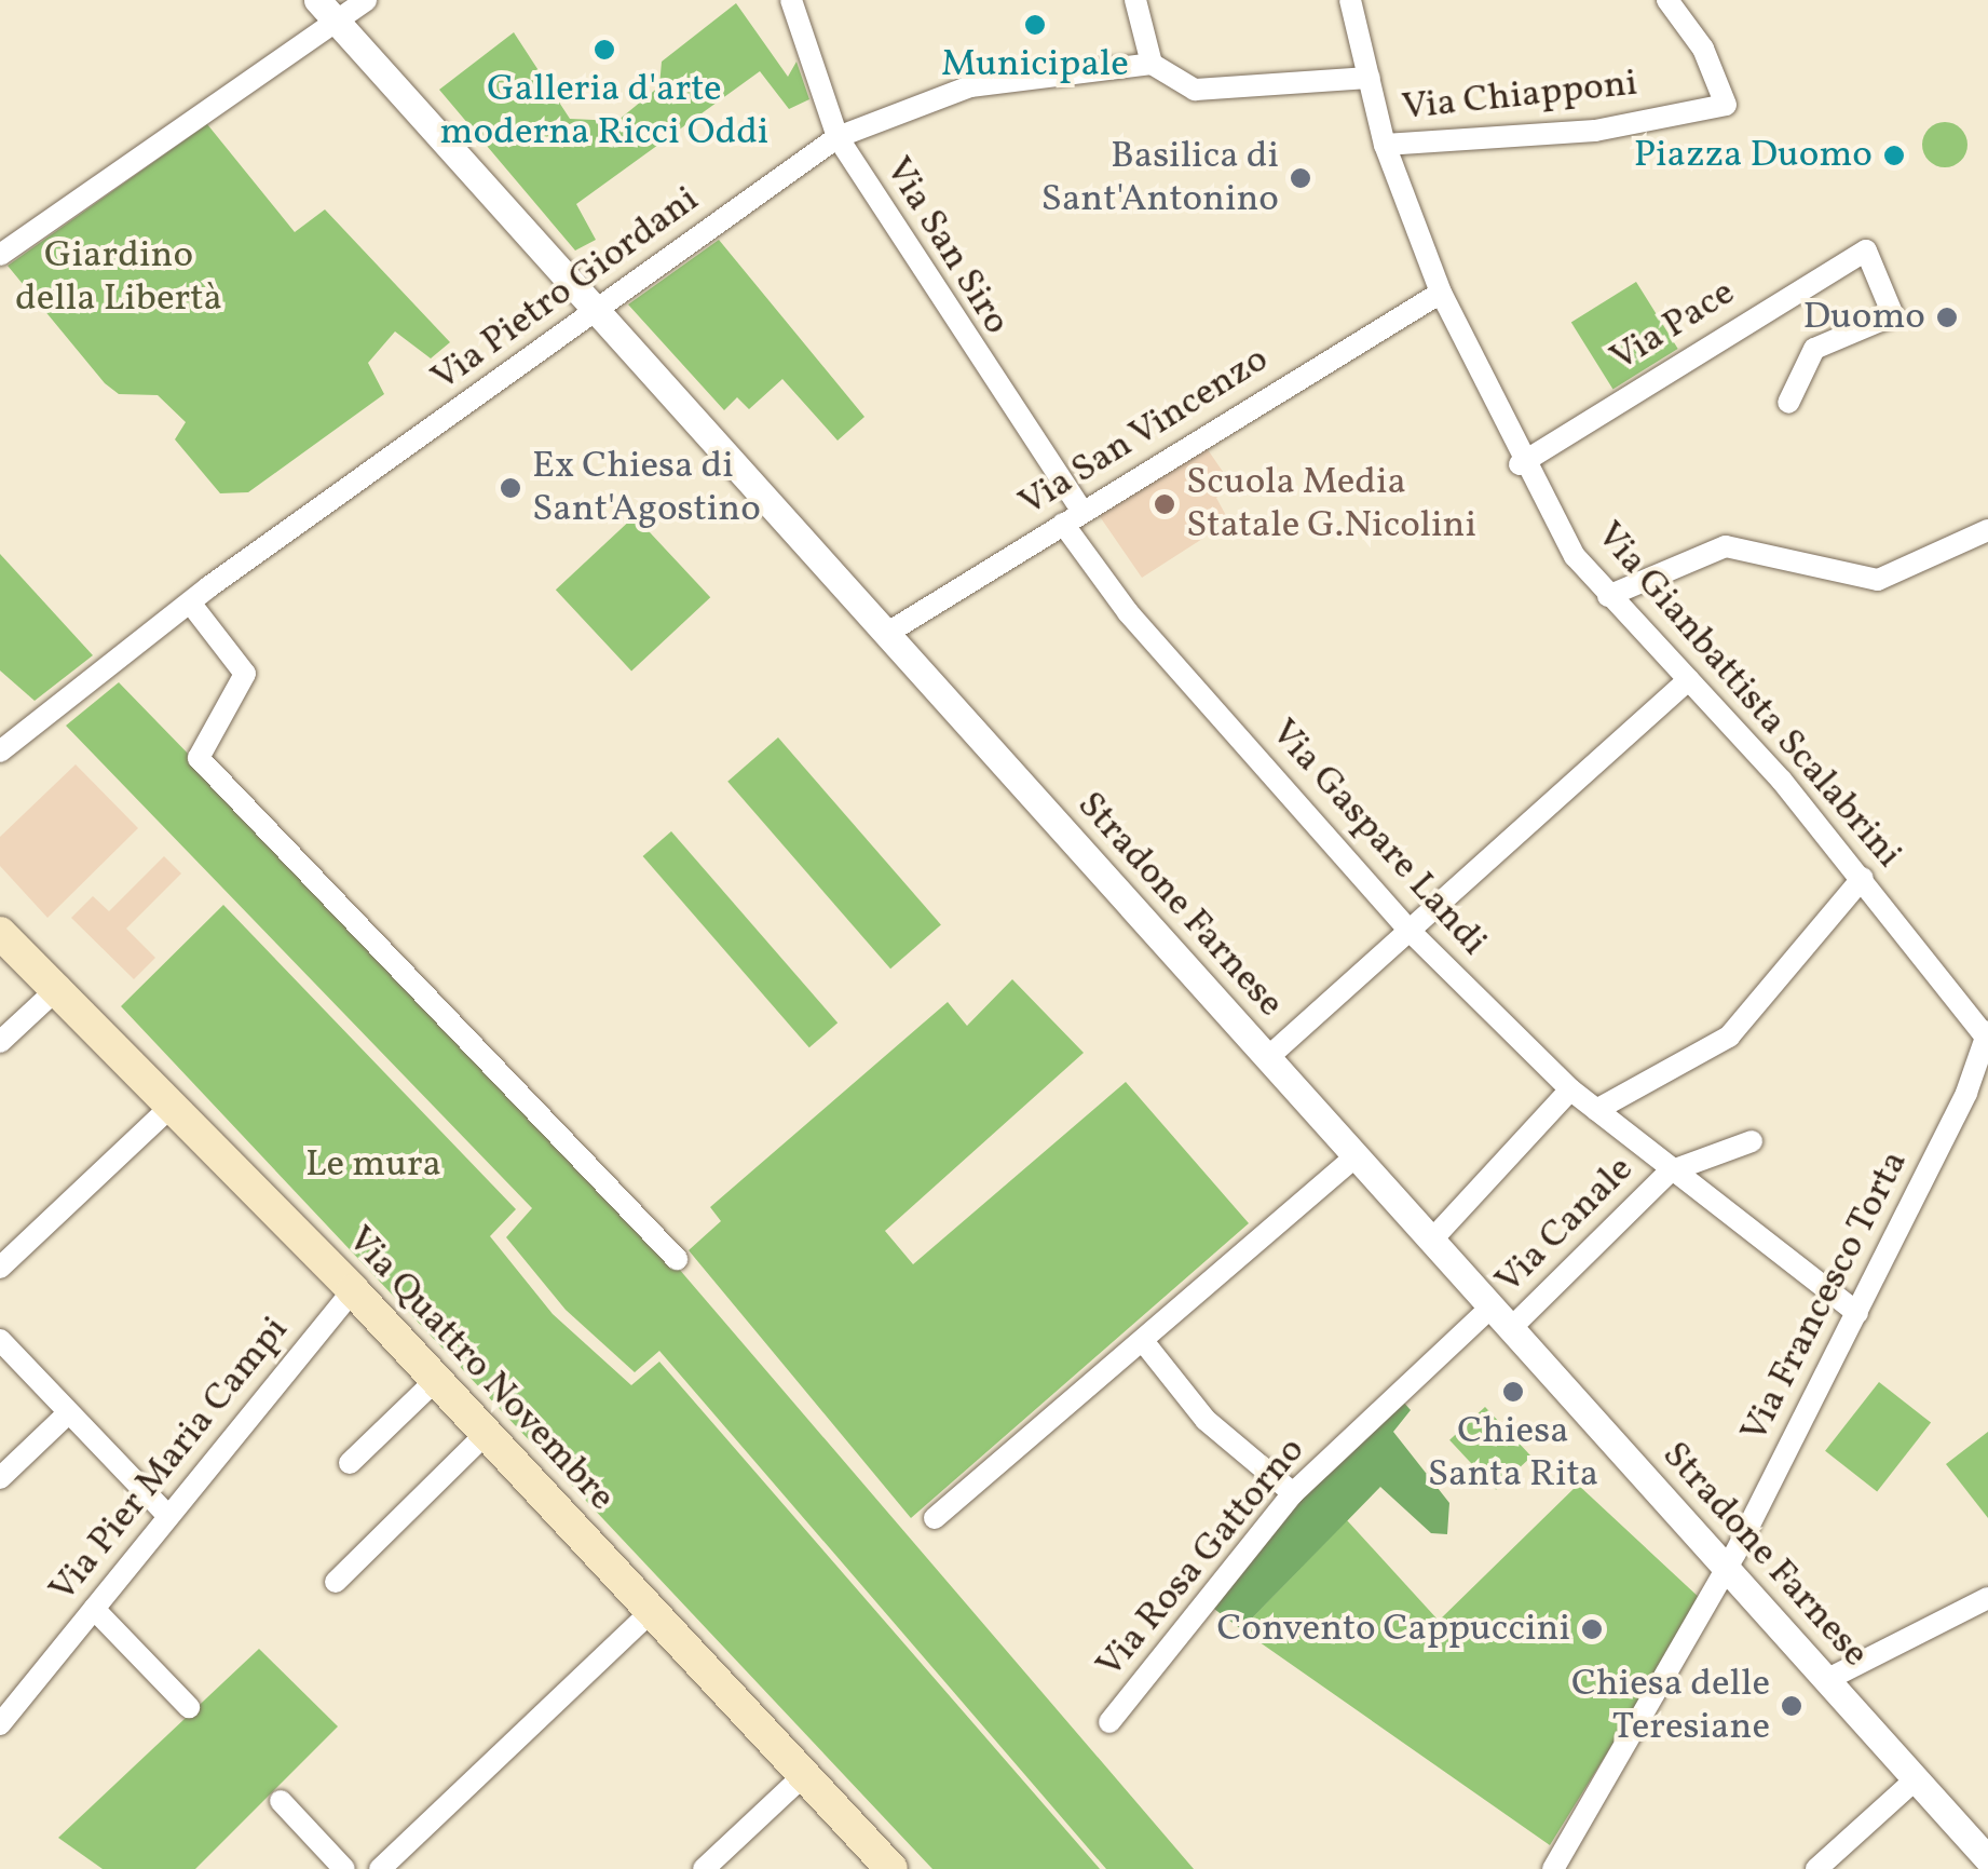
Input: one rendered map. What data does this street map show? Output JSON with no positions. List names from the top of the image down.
{
  "streets": {
    "main road": ["Via Quattro Novembre"],
    "street": [
      "Via Chiapponi",
      "Via San Siro",
      "Via Pietro Giordani",
      "Via Pace",
      "Via San Vincenzo",
      "Via Gianbattista Scalabrini",
      "Via Gaspare Landi",
      "Stradone Farnese",
      "Via Canale",
      "Via Francesco Torta",
      "Via Pier Maria Campi",
      "Via Rosa Gattorno"
    ]
  },
  "crossings": [
    ["Via Chiapponi", "Via Gianbattista Scalabrini"],
    ["Via San Siro", "Via Pietro Giordani"],
    ["Via San Siro", "Via San Vincenzo"],
    ["Via San Siro", "Via Gaspare Landi"],
    ["Via Pietro Giordani", "Stradone Farnese"],
    ["Via Pace", "Via Gianbattista Scalabrini"],
    ["Via San Vincenzo", "Via Gianbattista Scalabrini"],
    ["Via San Vincenzo", "Via Gaspare Landi"],
    ["Via San Vincenzo", "Stradone Farnese"],
    ["Via Gianbattista Scalabrini", "Via Francesco Torta"],
    ["Via Gaspare Landi", "Via Canale"],
    ["Via Gaspare Landi", "Via Francesco Torta"],
    ["Stradone Farnese", "Via Canale"],
    ["Stradone Farnese", "Via Francesco Torta"],
    ["Stradone Farnese", "Via Rosa Gattorno"],
    ["Via Quattro Novembre", "Via Pier Maria Campi"]
  ],
  "parks": ["Giardino della Libertà", "Le mura"],
  "places": [
    "Municipale",
    "Galleria d'arte moderna Ricci Oddi",
    "Piazza Duomo",
    "Basilica di Sant'Antonino",
    "Duomo",
    "Ex Chiesa di Sant'Agostino",
    "Scuola Media Statale G.Nicolini",
    "Chiesa Santa Rita",
    "Convento Cappuccini",
    "Chiesa delle Teresiane"
  ]
}
